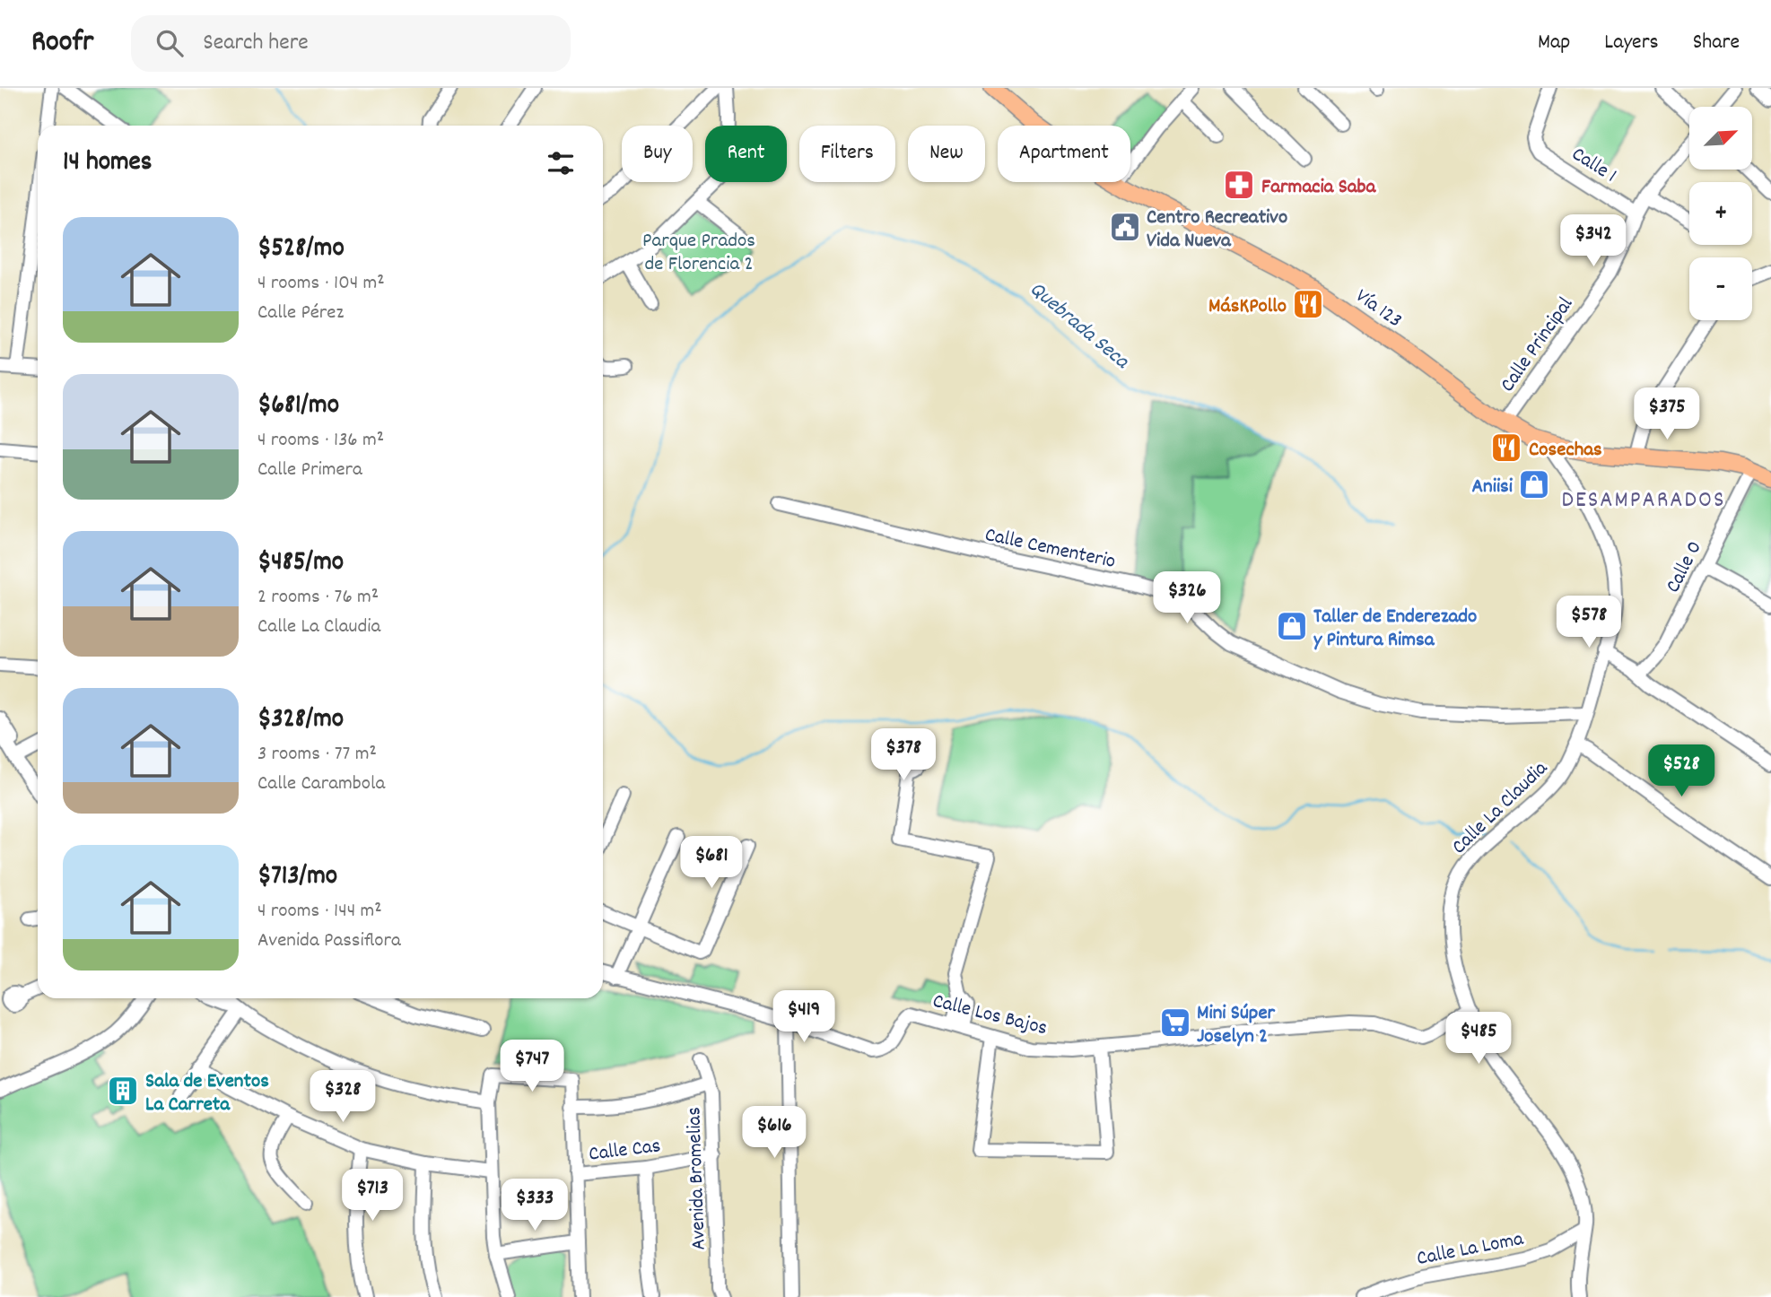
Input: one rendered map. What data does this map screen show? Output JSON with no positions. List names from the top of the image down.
{
  "streets": {
    "main road": ["Vía 123"],
    "street": [
      "Calle 1",
      "Calle Principal",
      "Calle Cementerio",
      "Calle 0",
      "Calle La Claudia",
      "Calle Los Bajos",
      "Calle Cas",
      "Avenida Bromelias",
      "Calle La Loma"
    ]
  },
  "crossings": [
    ["Calle 1", "Calle Principal"],
    ["Vía 123", "Calle Principal"],
    ["Vía 123", "Calle 0"],
    ["Vía 123", "Calle La Claudia"],
    ["Calle Cementerio", "Calle La Claudia"],
    ["Calle La Claudia", "Calle Los Bajos"],
    ["Calle La Claudia", "Calle La Loma"],
    ["Calle Cas", "Avenida Bromelias"]
  ],
  "districts": ["DESAMPARADOS"],
  "water": ["Quebrada Seca"],
  "parks": ["Parque Prados de Florencia 2"],
  "places": {
    "pharmacy": ["Farmacia Saba"],
    "public building": ["Centro Recreativo Vida Nueva"],
    "restaurant": ["MásKPollo", "Cosechas"],
    "shop": ["Aniisi", "Taller de Enderezado y Pintura Rimsa"],
    "supermarket": ["Mini Súper Joselyn 2"],
    "building": ["Sala de Eventos La Carreta"]
  },
  "north": "top right",
  "page": {
    "header": "Roofr",
    "search": "Search here",
    "nav": ["Map", "Layers", "Share"],
    "map_buttons": ["+", "−"],
    "chip": [
      "Buy",
      "Rent",
      "Filters",
      "New",
      "Apartment"
    ],
    "heading": "14 homes",
    "list": [
      {
        "name": "$528/mo",
        "note": "4 rooms · 104 m² · Calle Pérez"
      },
      {
        "name": "$681/mo",
        "note": "4 rooms · 136 m² · Calle Primera"
      },
      {
        "name": "$485/mo",
        "note": "2 rooms · 76 m² · Calle La Claudia"
      },
      {
        "name": "$328/mo",
        "note": "3 rooms · 77 m² · Calle Carambola"
      },
      {
        "name": "$713/mo",
        "note": "4 rooms · 144 m² · Avenida Passiflora"
      }
    ],
    "price": [
      "$342",
      "$375",
      "$326",
      "$578",
      "$378",
      "$528",
      "$681",
      "$419",
      "$485",
      "$747",
      "$328",
      "$616",
      "$713",
      "$333"
    ]
  }
}
